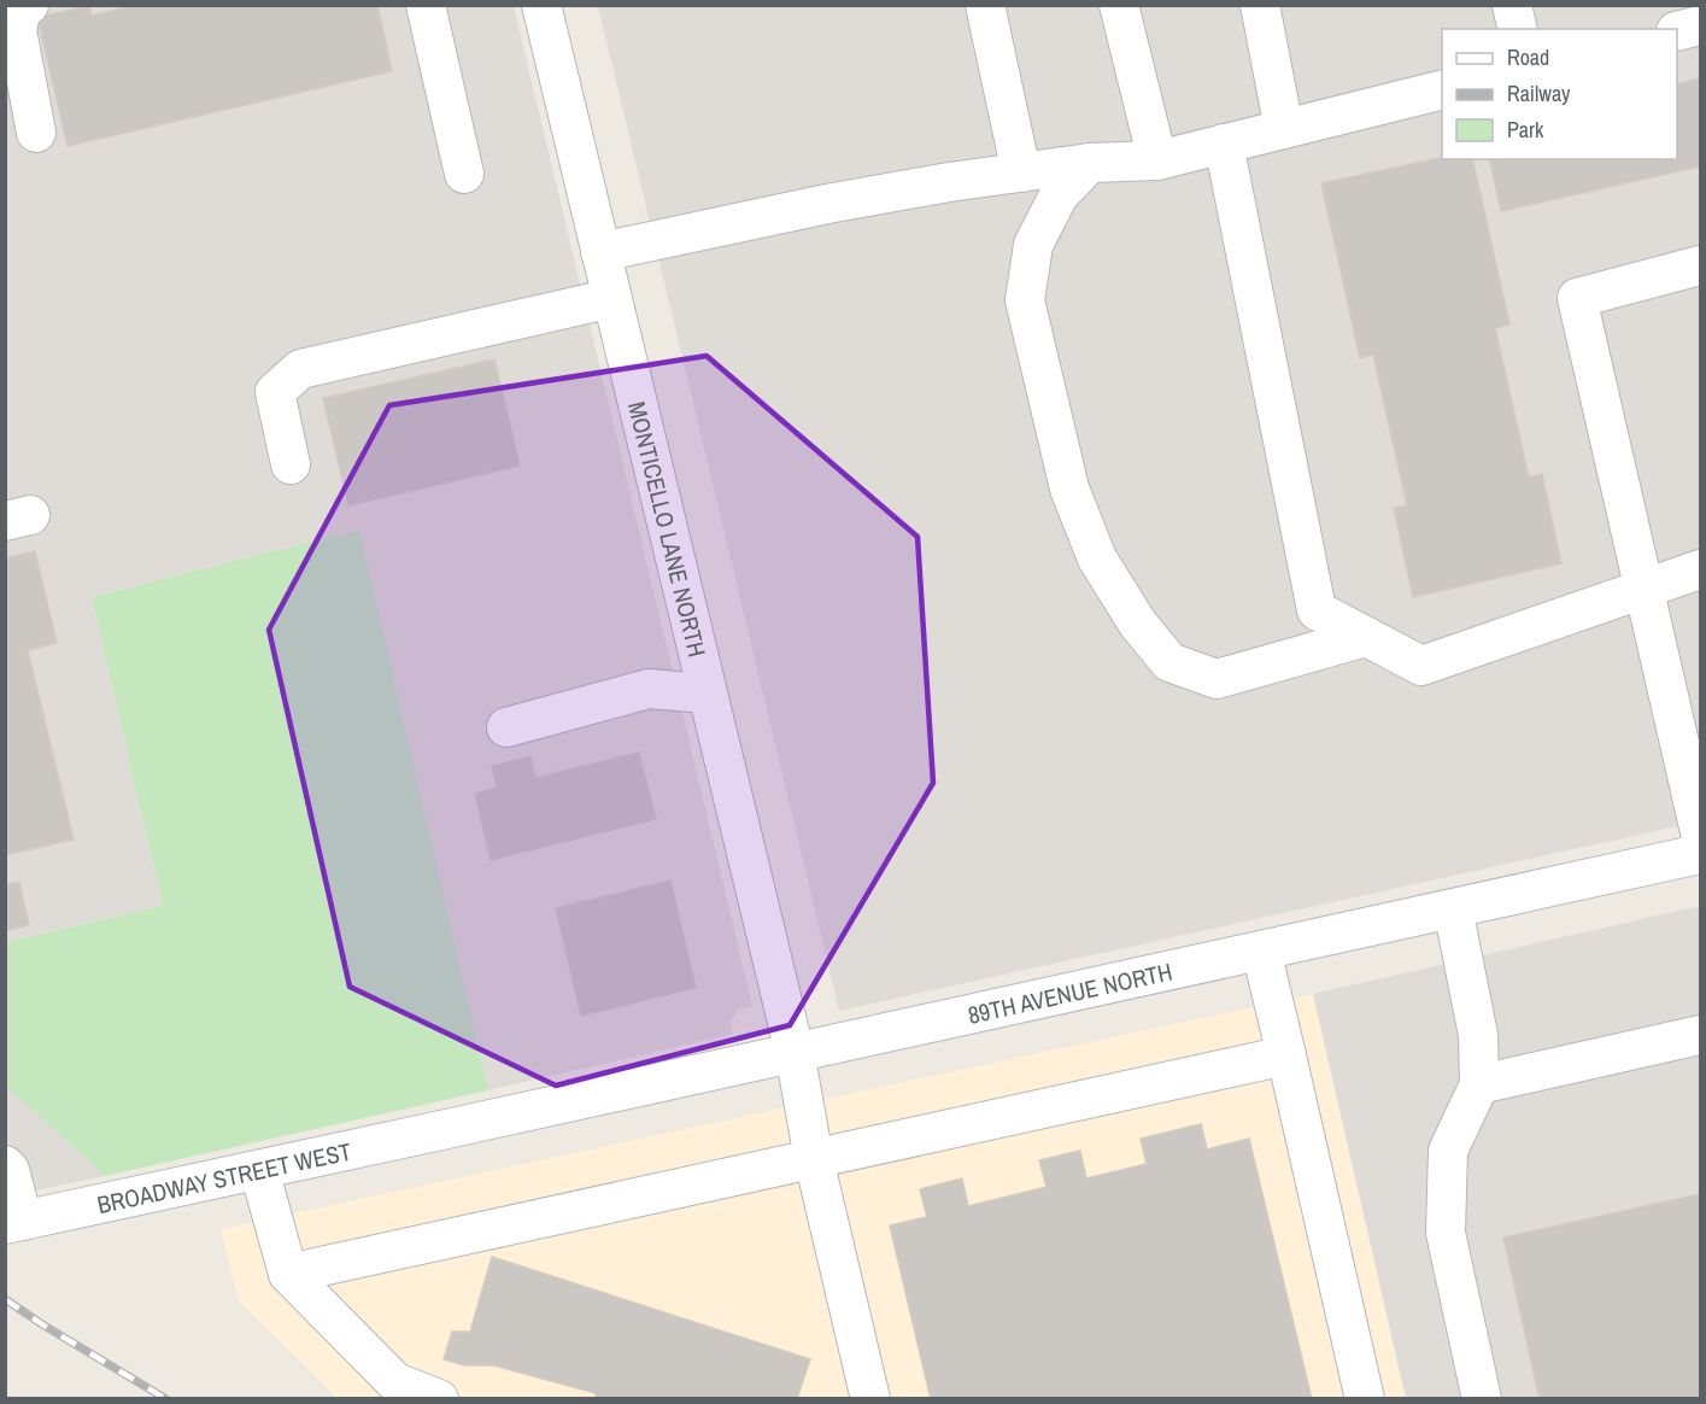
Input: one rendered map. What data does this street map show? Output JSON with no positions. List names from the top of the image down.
{
  "streets": {
    "street": ["MONTICELLO LANE NORTH", "89TH AVENUE NORTH", "BROADWAY STREET WEST"]
  },
  "crossings": [
    ["MONTICELLO LANE NORTH", "89TH AVENUE NORTH"],
    ["89TH AVENUE NORTH", "BROADWAY STREET WEST"]
  ],
  "legend": ["Road", "Railway", "Park"]
}
